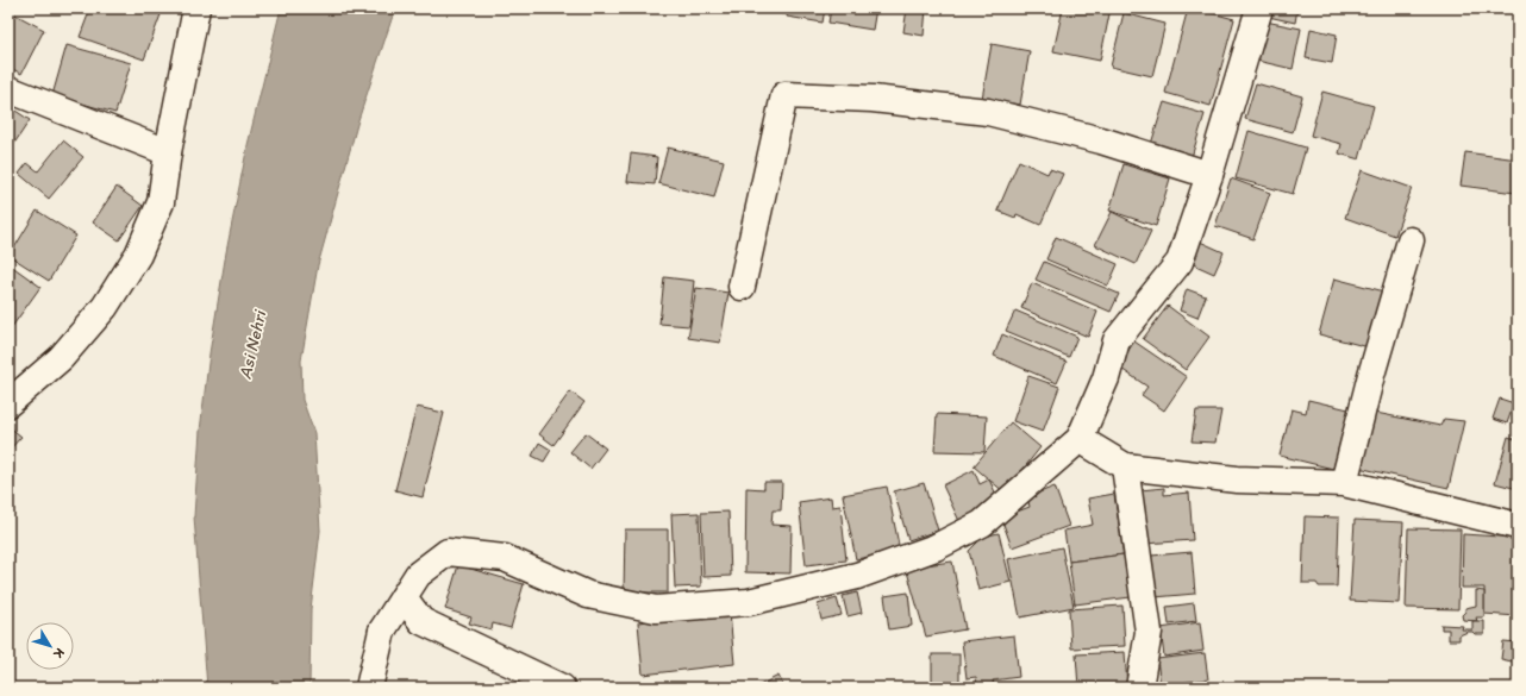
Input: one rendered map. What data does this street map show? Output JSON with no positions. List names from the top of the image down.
{
  "water": ["Asi Nehri"],
  "north": "bottom right"
}
